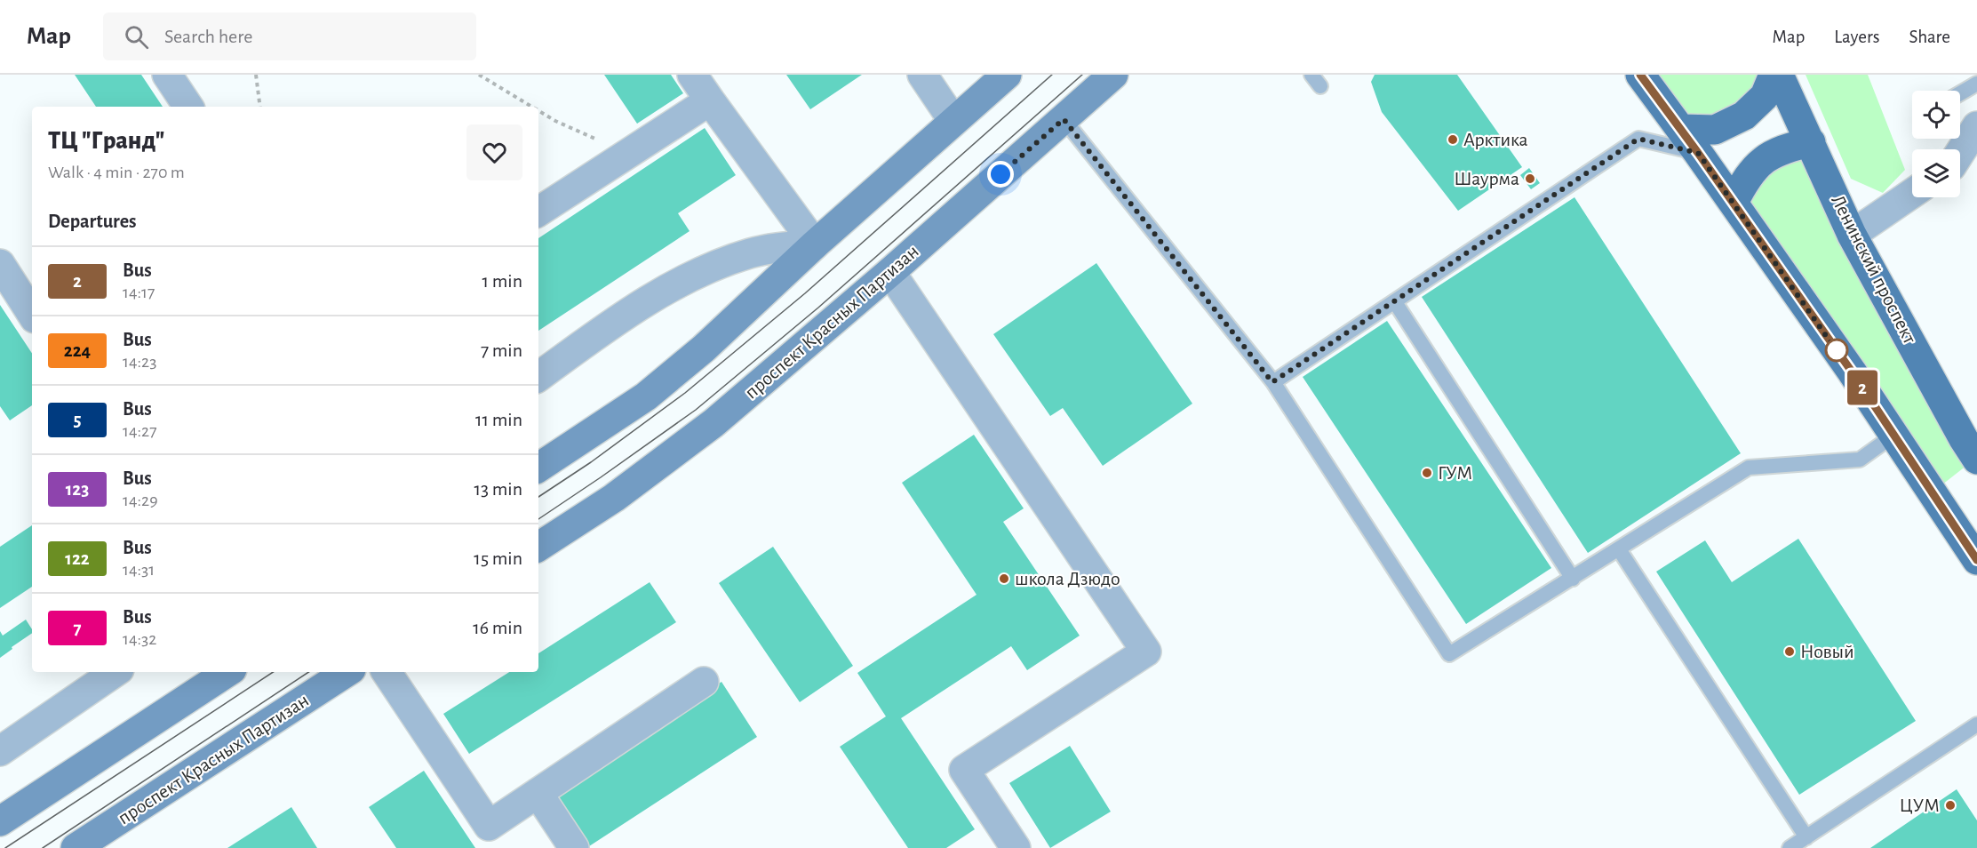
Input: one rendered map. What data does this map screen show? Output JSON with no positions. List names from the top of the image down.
{
  "streets": {
    "main road": ["Ленинский проспект", "проспект Красных Партизан"]
  },
  "places": [
    "Арктика",
    "Шаурма",
    "ГУМ",
    "школа Дзюдо",
    "Новый",
    "ЦУМ"
  ],
  "lines": ["bus line 2"],
  "page": {
    "header": "Map",
    "search": "Search here",
    "nav": ["Map", "Layers", "Share"],
    "on_map": "2",
    "heading": [
      ["ТЦ \"Гранд\"", "Walk · 4 min · 270 m"],
      "Departures"
    ],
    "list": [
      {
        "mark": "2",
        "name": "Bus",
        "note": "14:17",
        "value": "1 min"
      },
      {
        "mark": "224",
        "name": "Bus",
        "note": "14:23",
        "value": "7 min"
      },
      {
        "mark": "5",
        "name": "Bus",
        "note": "14:27",
        "value": "11 min"
      },
      {
        "mark": "123",
        "name": "Bus",
        "note": "14:29",
        "value": "13 min"
      },
      {
        "mark": "122",
        "name": "Bus",
        "note": "14:31",
        "value": "15 min"
      },
      {
        "mark": "7",
        "name": "Bus",
        "note": "14:32",
        "value": "16 min"
      }
    ]
  }
}
